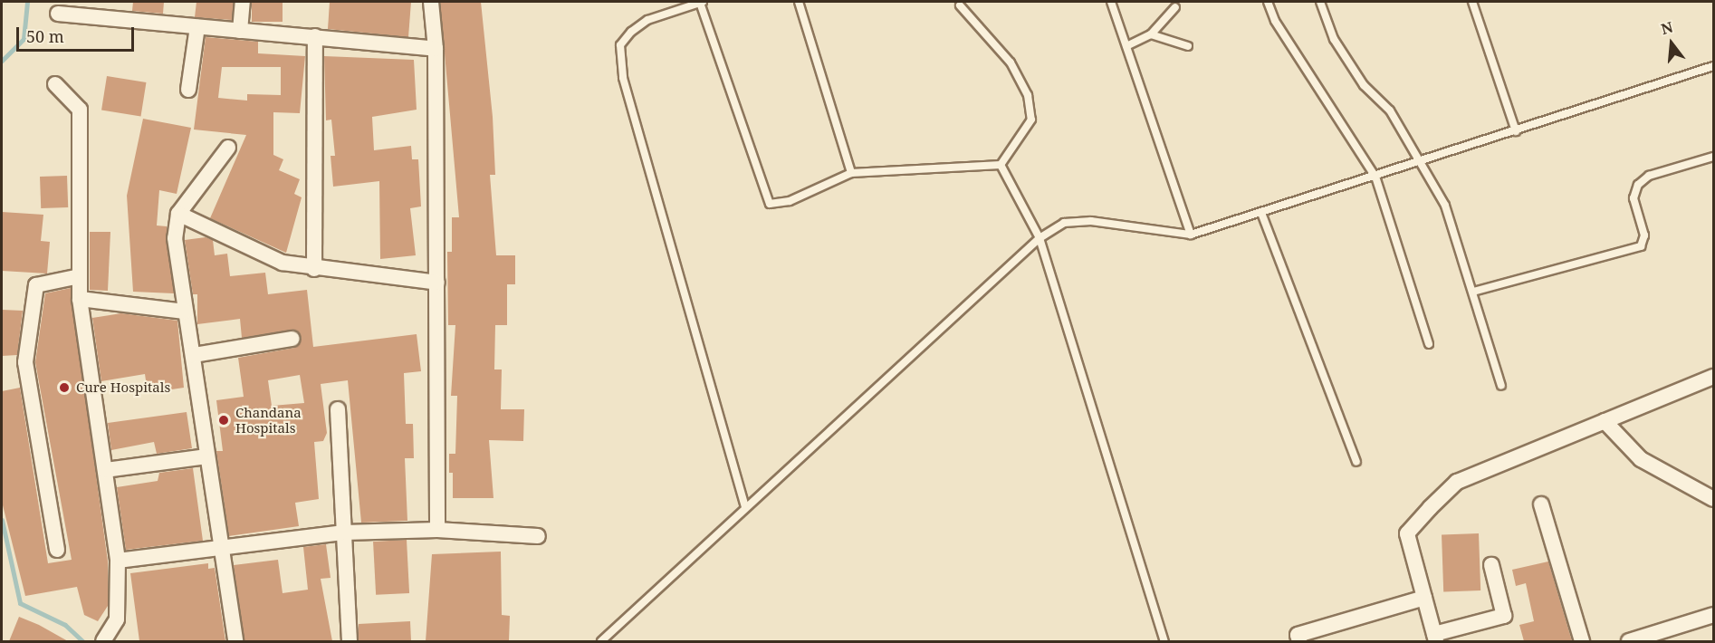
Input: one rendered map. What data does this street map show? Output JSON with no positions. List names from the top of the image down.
{
  "places": ["Cure Hospitals", "Chandana Hospitals"],
  "scale_bar": "50 m",
  "north": "top"
}
